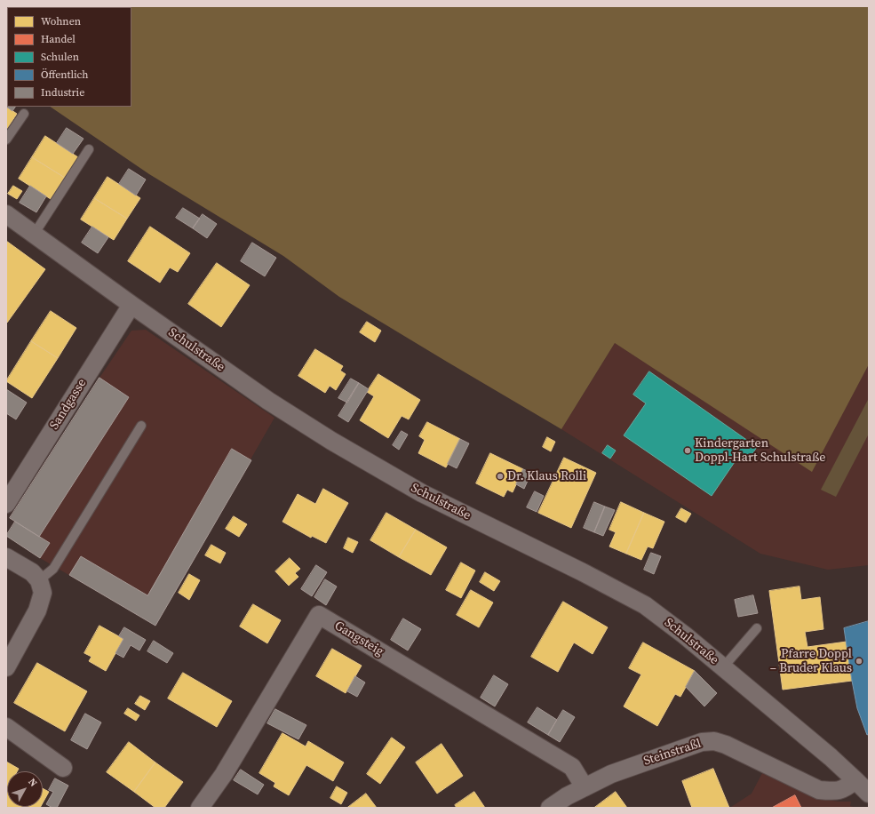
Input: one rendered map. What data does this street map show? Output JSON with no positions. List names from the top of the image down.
{
  "streets": {
    "street": [
      "Schulstraße",
      "Sandgasse",
      "Gangsteig",
      "Steinstraßl"
    ]
  },
  "crossings": [
    ["Schulstraße", "Sandgasse"],
    ["Schulstraße", "Steinstraßl"],
    ["Gangsteig", "Steinstraßl"]
  ],
  "places": ["Kindergarten Doppl-Hart Schulstraße", "Dr. Klaus Rolli", "Pfarre Doppl – Bruder Klaus"],
  "legend": [
    "Wohnen",
    "Handel",
    "Schulen",
    "Öffentlich",
    "Industrie"
  ],
  "north": "top right"
}
